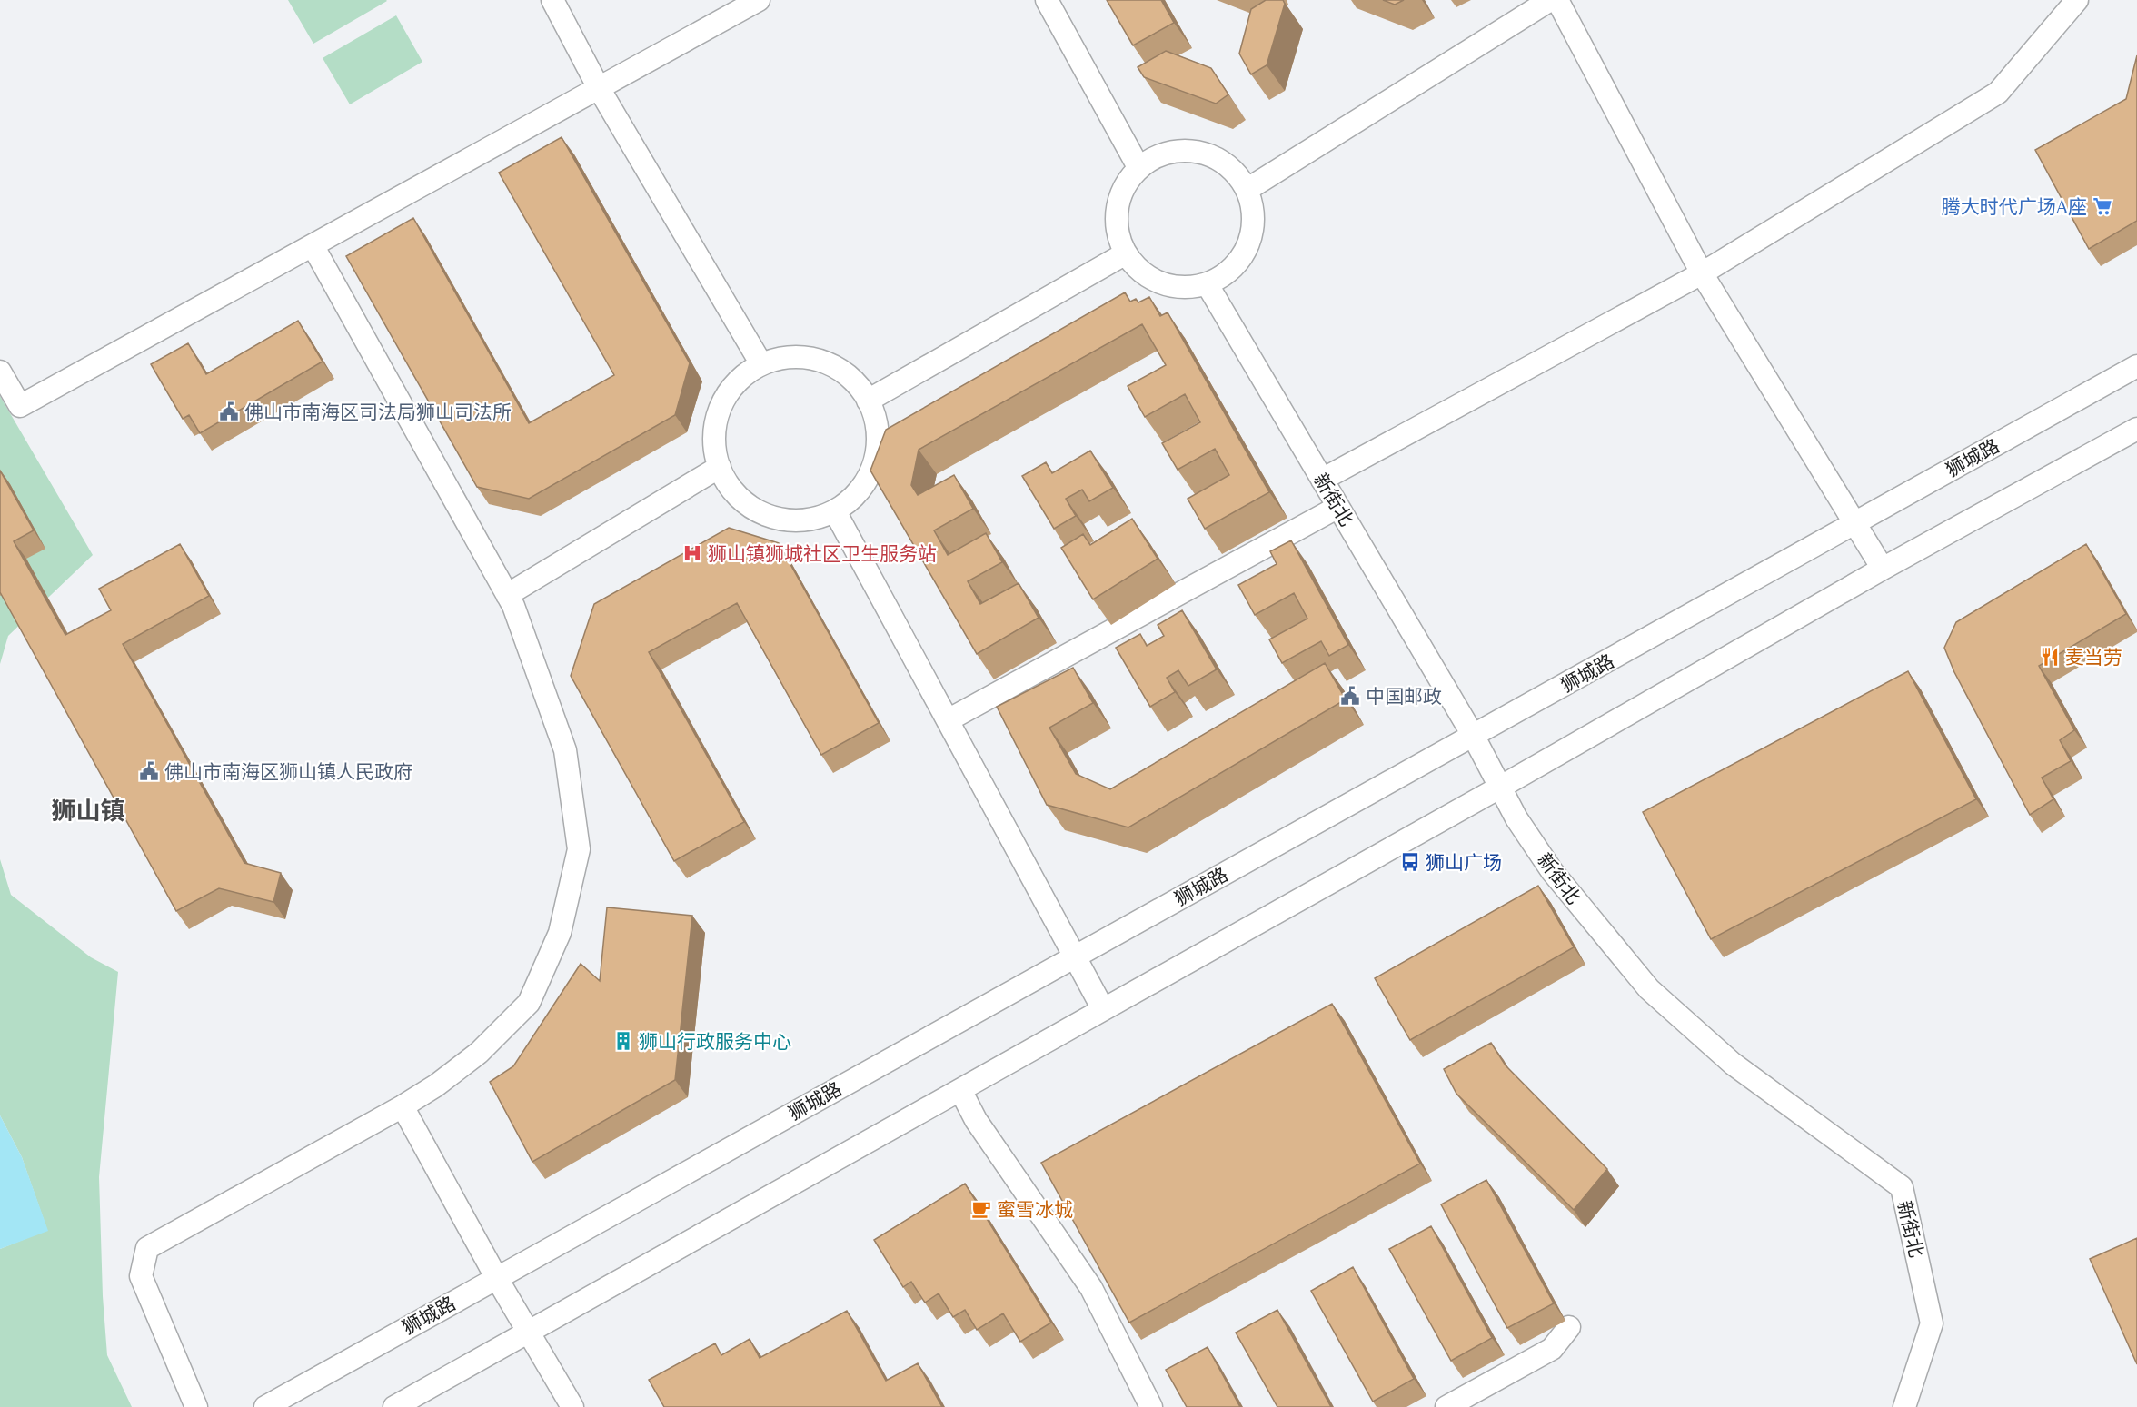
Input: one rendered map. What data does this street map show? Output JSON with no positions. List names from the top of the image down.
{
  "streets": {
    "street": ["狮城路", "新街北"]
  },
  "crossings": [
    ["狮城路", "新街北"]
  ],
  "districts": ["狮山镇"],
  "places": {
    "supermarket": ["腾大时代广场A座"],
    "public building": ["佛山市南海区司法局狮山司法所", "中国邮政", "佛山市南海区狮山镇人民政府"],
    "hospital": ["狮山镇狮城社区卫生服务站"],
    "restaurant": ["麦当劳"],
    "bus stop": ["狮山广场"],
    "building": ["狮山行政服务中心"],
    "cafe": ["蜜雪冰城"]
  }
}
